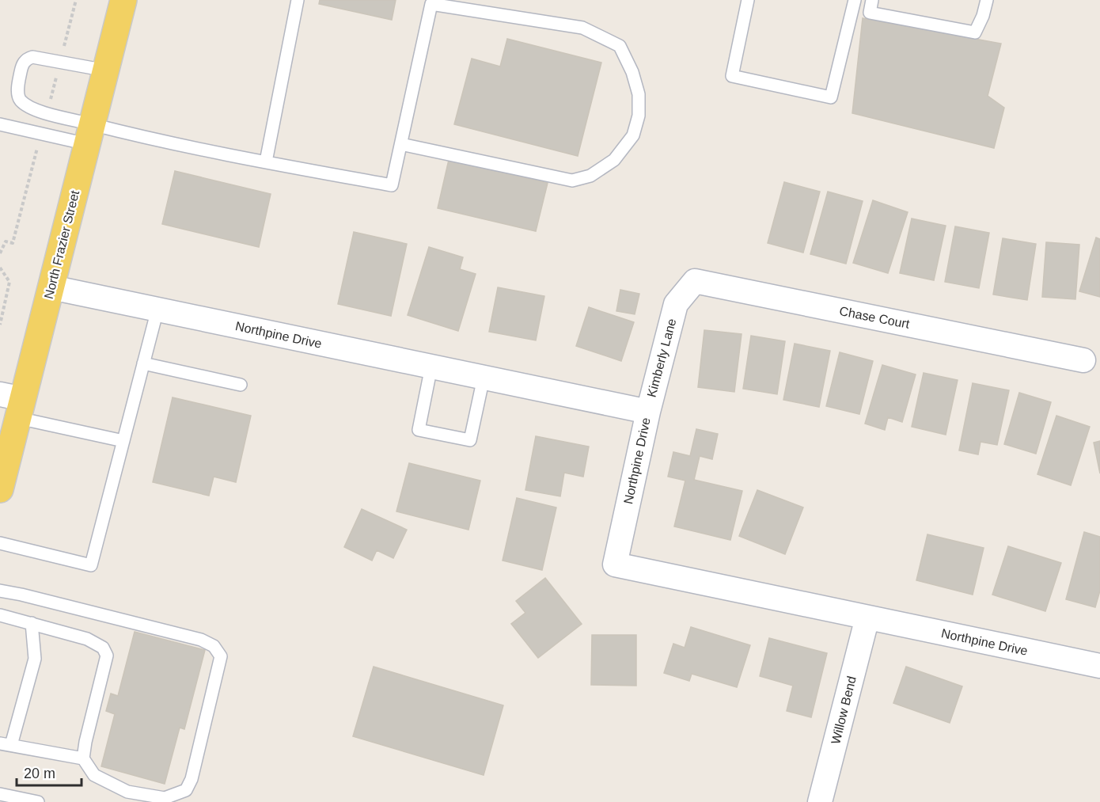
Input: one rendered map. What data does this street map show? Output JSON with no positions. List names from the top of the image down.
{
  "streets": {
    "main road": ["North Frazier Street"],
    "street": [
      "Chase Court",
      "Northpine Drive",
      "Kimberly Lane",
      "Willow Bend"
    ]
  },
  "crossings": [
    ["North Frazier Street", "Northpine Drive"],
    ["Chase Court", "Kimberly Lane"],
    ["Northpine Drive", "Kimberly Lane"],
    ["Northpine Drive", "Willow Bend"]
  ],
  "scale_bar": "20 m"
}
